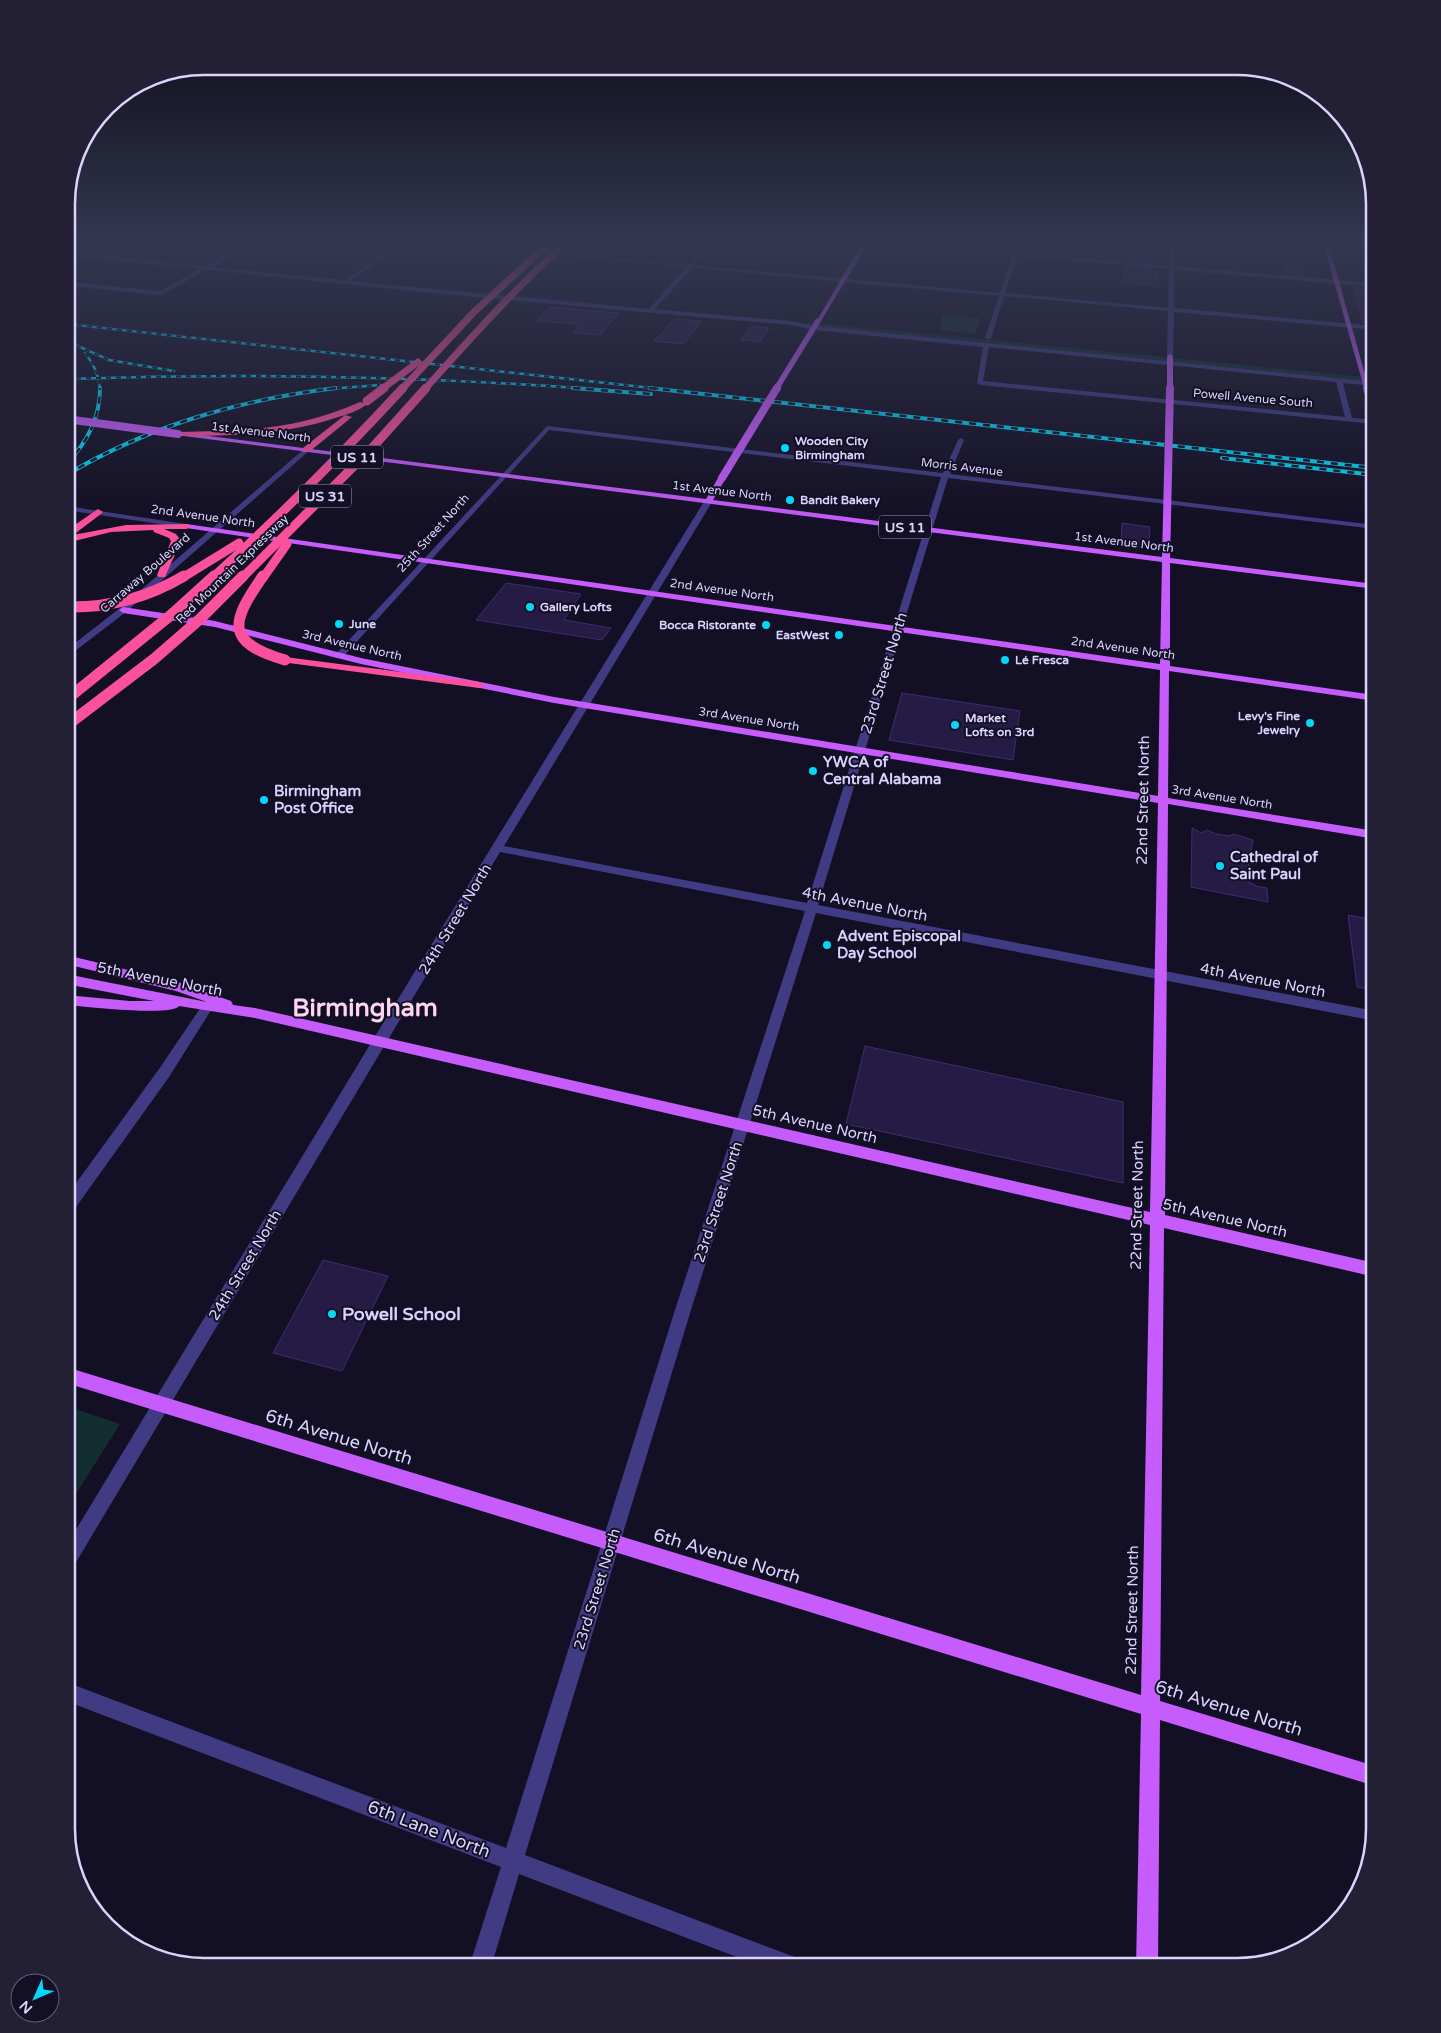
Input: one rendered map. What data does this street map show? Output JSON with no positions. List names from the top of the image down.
{
  "streets": {
    "highway": ["US 31", "Red Mountain Expressway"],
    "main road": [
      "1st Avenue North",
      "US 11",
      "2nd Avenue North",
      "3rd Avenue North",
      "22nd Street North",
      "24th Street North",
      "5th Avenue North",
      "6th Avenue North"
    ],
    "street": [
      "Powell Avenue South",
      "Morris Avenue",
      "25th Street North",
      "Carraway Boulevard",
      "23rd Street North",
      "4th Avenue North",
      "6th Lane North"
    ]
  },
  "crossings": [
    ["1st Avenue North", "25th Street North"],
    ["1st Avenue North", "Carraway Boulevard"],
    ["1st Avenue North", "23rd Street North"],
    ["1st Avenue North", "22nd Street North"],
    ["1st Avenue North", "24th Street North"],
    ["Morris Avenue", "25th Street North"],
    ["Morris Avenue", "23rd Street North"],
    ["2nd Avenue North", "25th Street North"],
    ["2nd Avenue North", "Carraway Boulevard"],
    ["2nd Avenue North", "23rd Street North"],
    ["2nd Avenue North", "22nd Street North"],
    ["2nd Avenue North", "24th Street North"],
    ["25th Street North", "3rd Avenue North"],
    ["Carraway Boulevard", "3rd Avenue North"],
    ["3rd Avenue North", "23rd Street North"],
    ["3rd Avenue North", "22nd Street North"],
    ["3rd Avenue North", "24th Street North"],
    ["23rd Street North", "4th Avenue North"],
    ["23rd Street North", "5th Avenue North"],
    ["23rd Street North", "6th Avenue North"],
    ["23rd Street North", "6th Lane North"],
    ["22nd Street North", "4th Avenue North"],
    ["22nd Street North", "5th Avenue North"],
    ["22nd Street North", "6th Avenue North"],
    ["4th Avenue North", "24th Street North"],
    ["24th Street North", "5th Avenue North"],
    ["24th Street North", "6th Avenue North"]
  ],
  "districts": ["Birmingham"],
  "places": [
    "Wooden City Birmingham",
    "Bandit Bakery",
    "Gallery Lofts",
    "June",
    "Bocca Ristorante",
    "EastWest",
    "Lé Fresca",
    "Levy's Fine Jewelry",
    "Market Lofts on 3rd",
    "YWCA of Central Alabama",
    "Birmingham Post Office",
    "Cathedral of Saint Paul",
    "Advent Episcopal Day School",
    "Powell School"
  ],
  "north": "bottom left"
}
